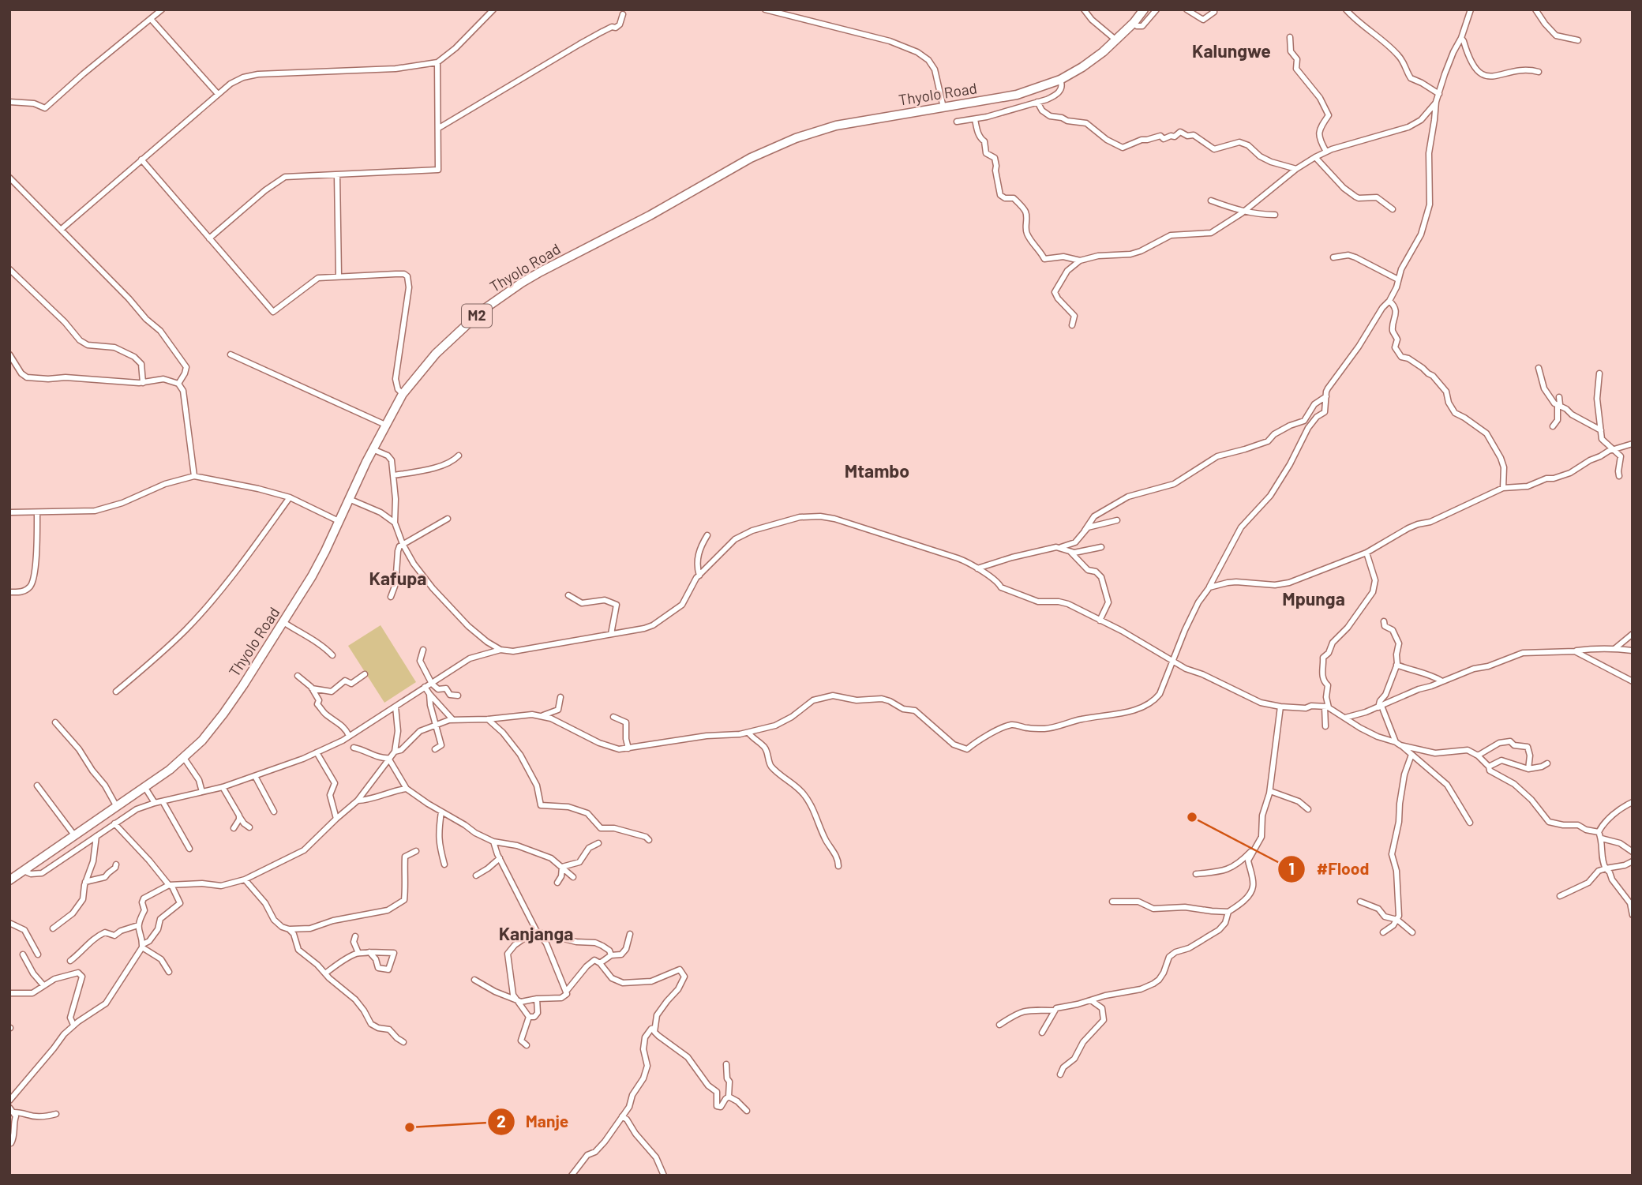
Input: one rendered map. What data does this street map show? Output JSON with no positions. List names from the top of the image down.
{
  "streets": {
    "highway": ["Thyolo Road", "M2"]
  },
  "districts": [
    "Kalungwe",
    "Mtambo",
    "Kafupa",
    "Mpunga",
    "Kanjanga"
  ],
  "places": ["#Flood", "Manje"]
}
